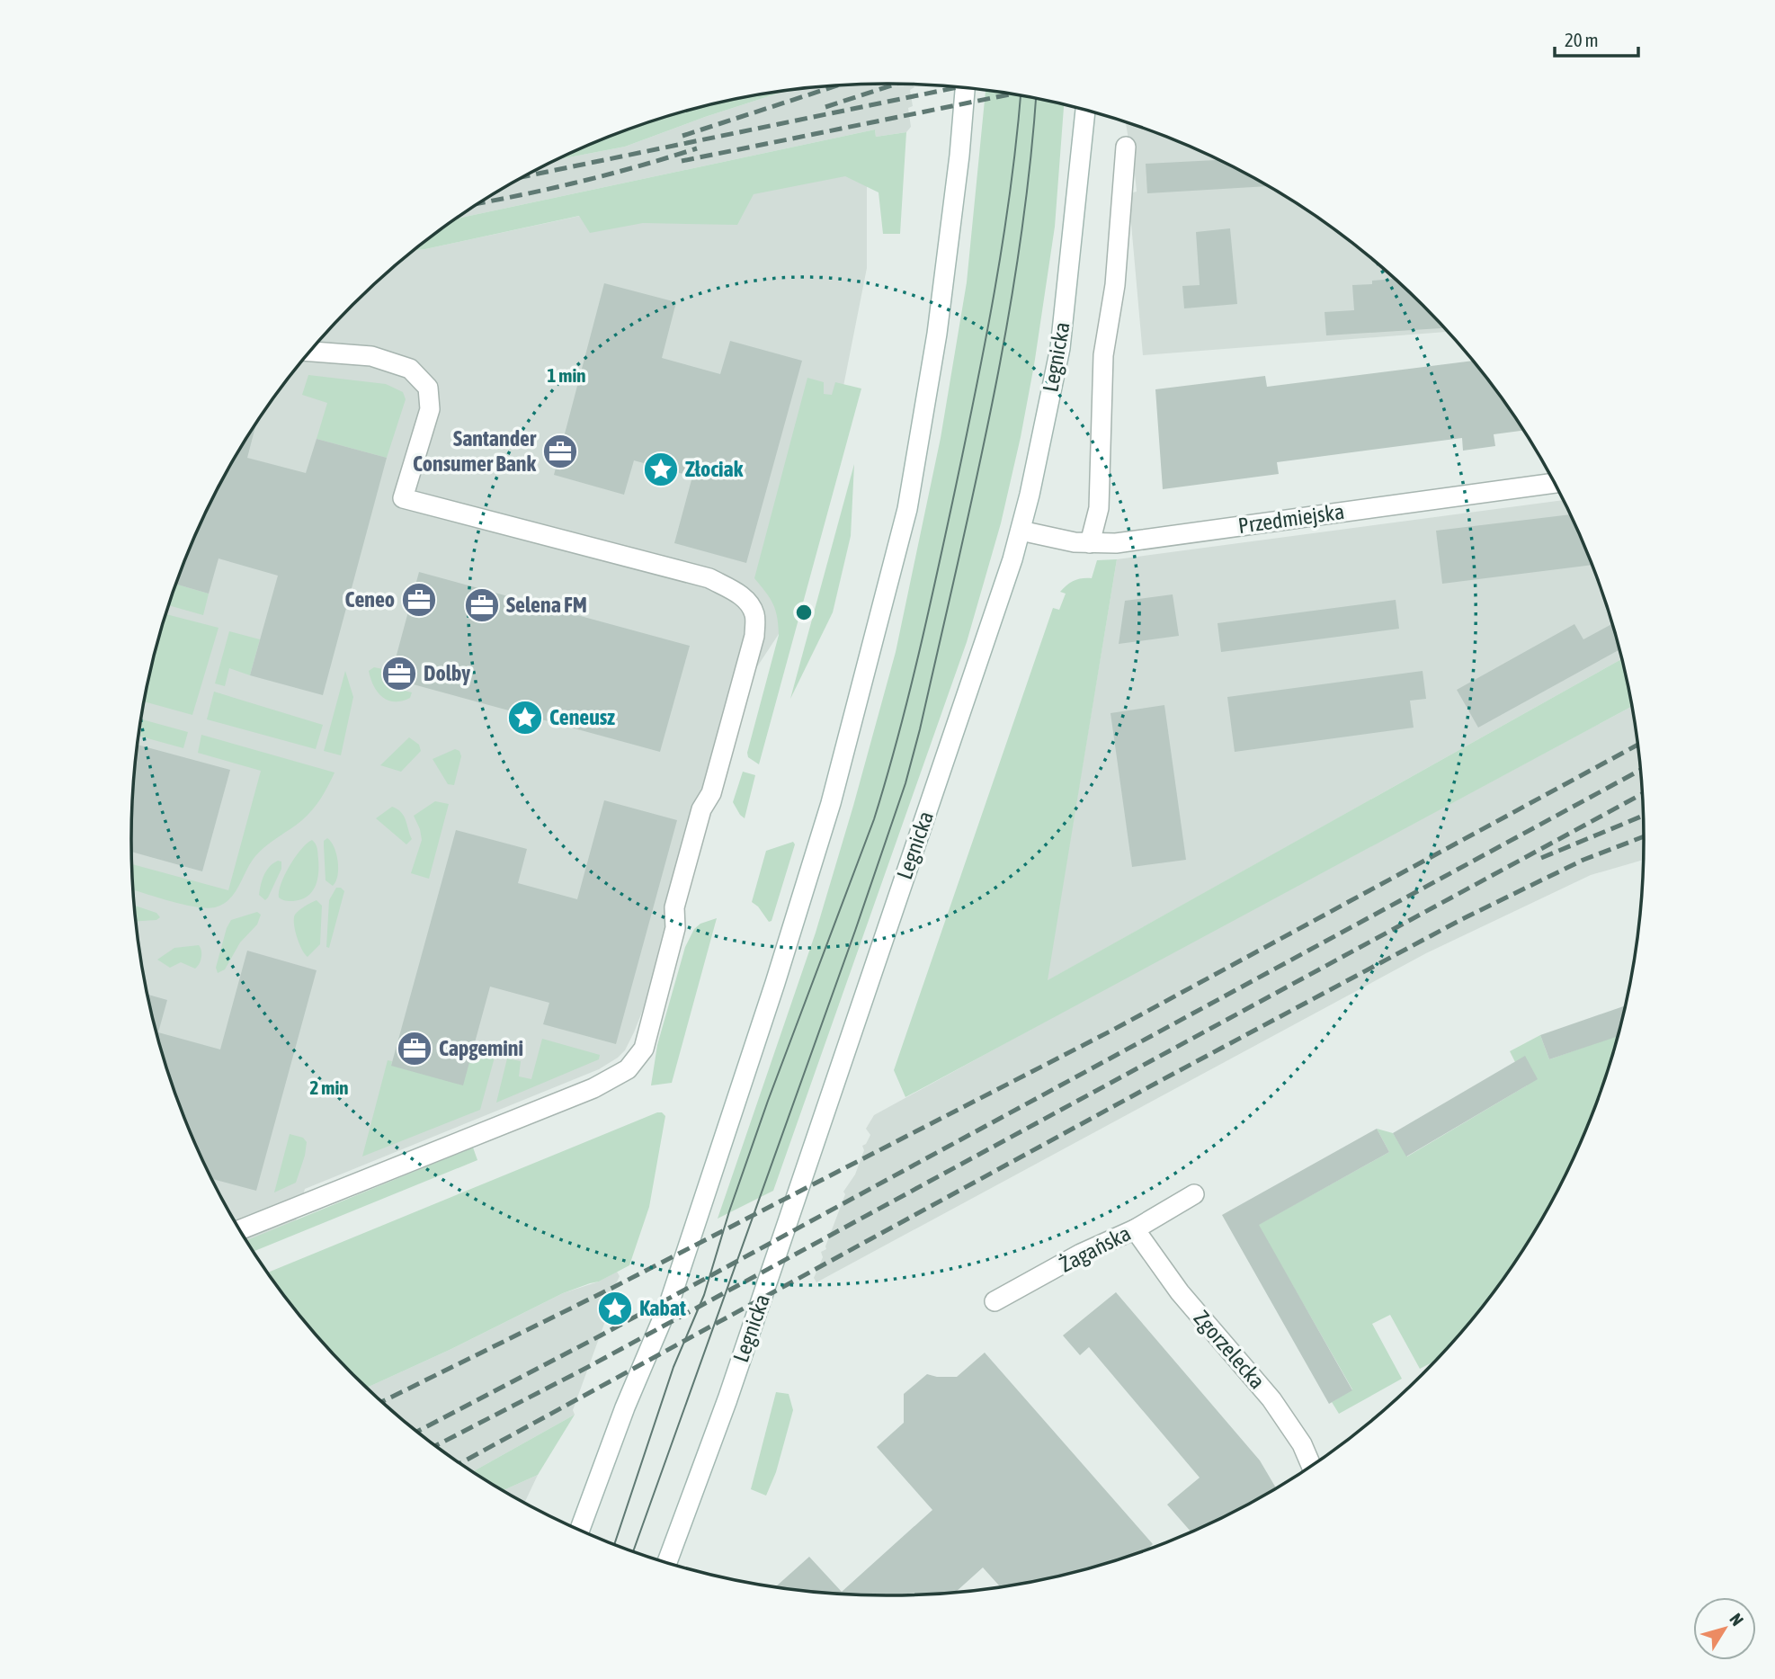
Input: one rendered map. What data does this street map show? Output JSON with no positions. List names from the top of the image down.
{
  "streets": {
    "main road": [
      "Legnicka",
      "Przedmiejska",
      "Żagańska",
      "Zgorzelecka"
    ]
  },
  "crossings": [
    ["Legnicka", "Przedmiejska"],
    ["Żagańska", "Zgorzelecka"]
  ],
  "places": {
    "office": [
      "Santander Consumer Bank",
      "Ceneo",
      "Selena FM",
      "Dolby",
      "Capgemini"
    ],
    "place": ["Złociak", "Ceneusz", "Kabat"]
  },
  "scale_bar": "20 m",
  "north": "top right",
  "rings": ["1 min", "2 min"]
}
